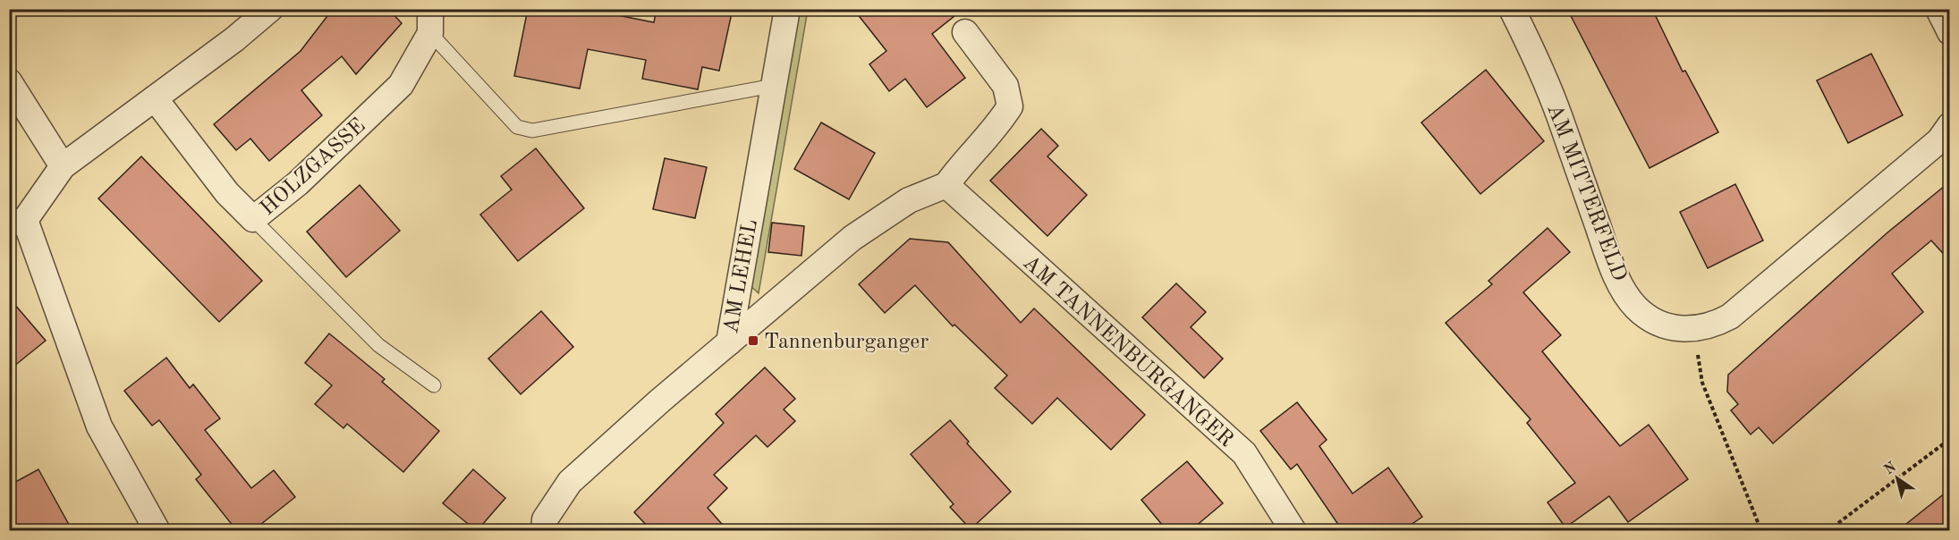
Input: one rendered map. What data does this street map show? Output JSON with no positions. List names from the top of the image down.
{
  "streets": {
    "street": [
      "HOLZGASSE",
      "AM MITTERFELD",
      "AM LEHEL",
      "AM TANNENBURGANGER"
    ]
  },
  "places": {
    "transit": ["Tannenburganger"]
  },
  "north": "top left"
}
